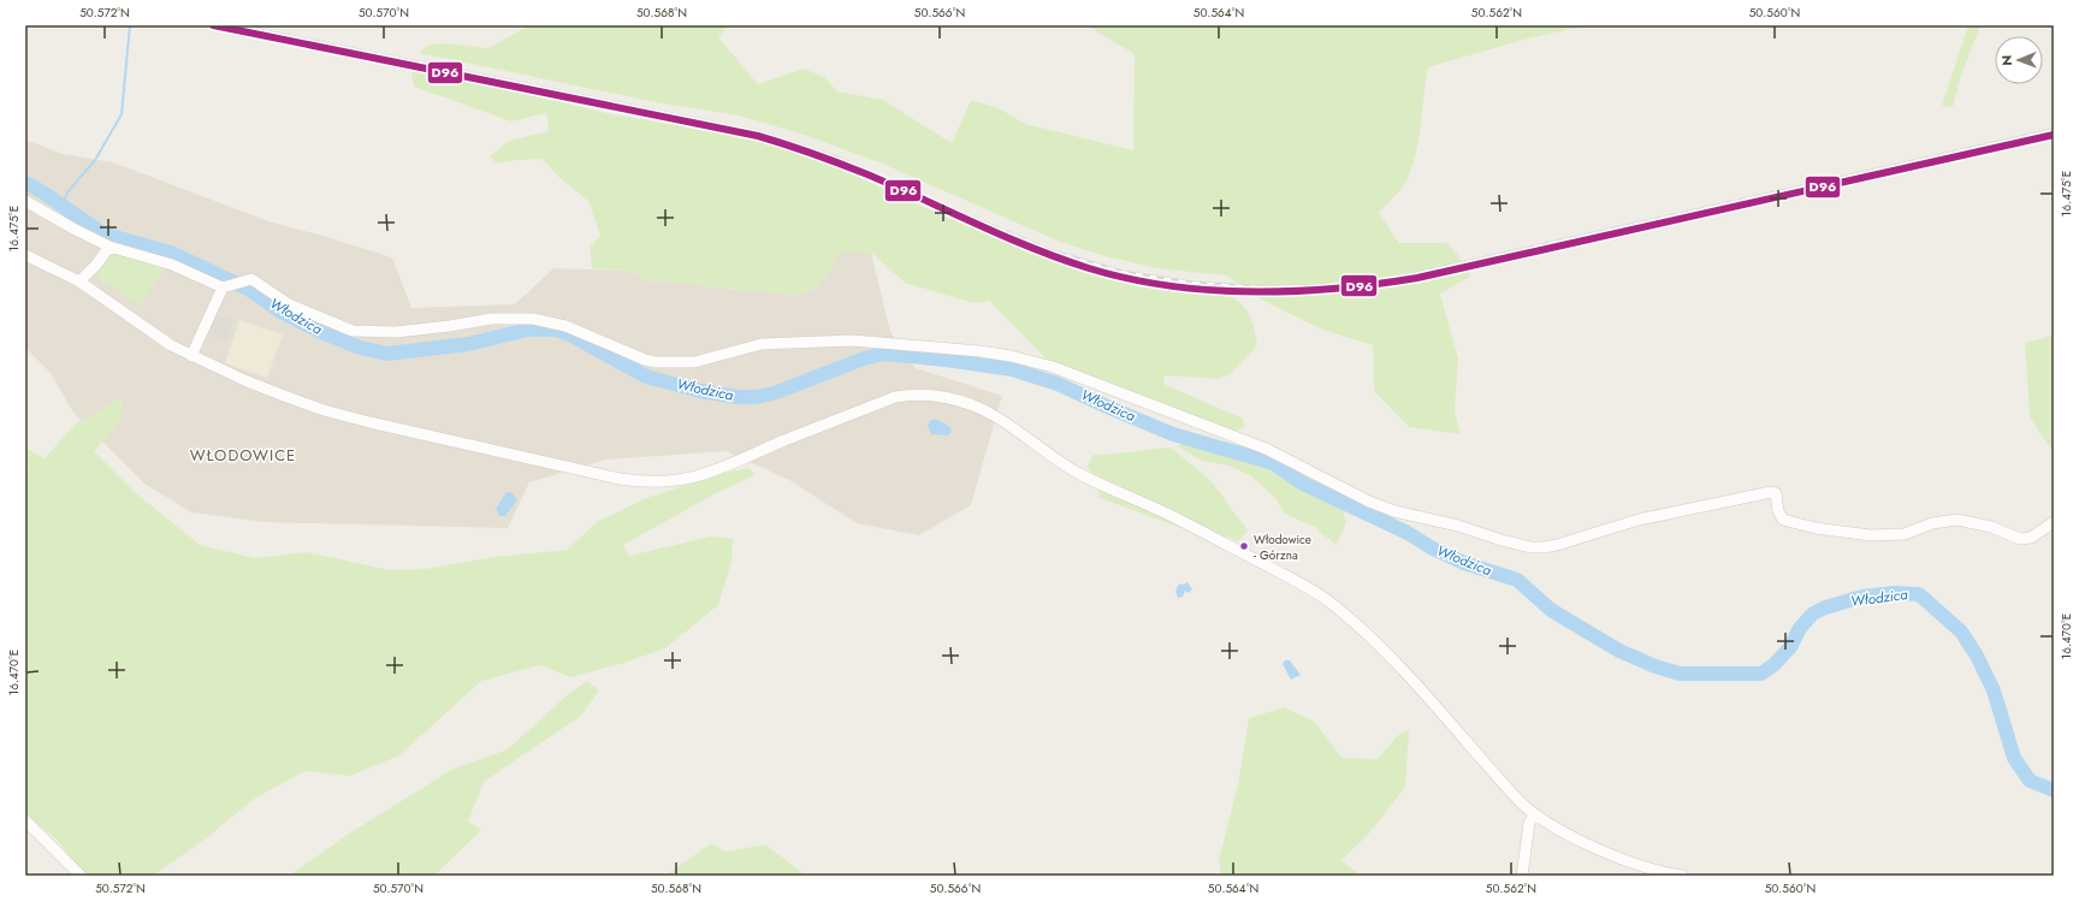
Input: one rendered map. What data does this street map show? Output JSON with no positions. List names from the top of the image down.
{
  "districts": ["WŁODOWICE"],
  "water": ["Włodzica"],
  "places": ["Włodowice - Górzna"],
  "lines": ["transit line D96"],
  "north": "left",
  "coordinates": [
    "50.572°N",
    "50.570°N",
    "50.568°N",
    "50.566°N",
    "50.564°N",
    "50.562°N",
    "50.560°N",
    "16.475°E",
    "16.470°E"
  ]
}
